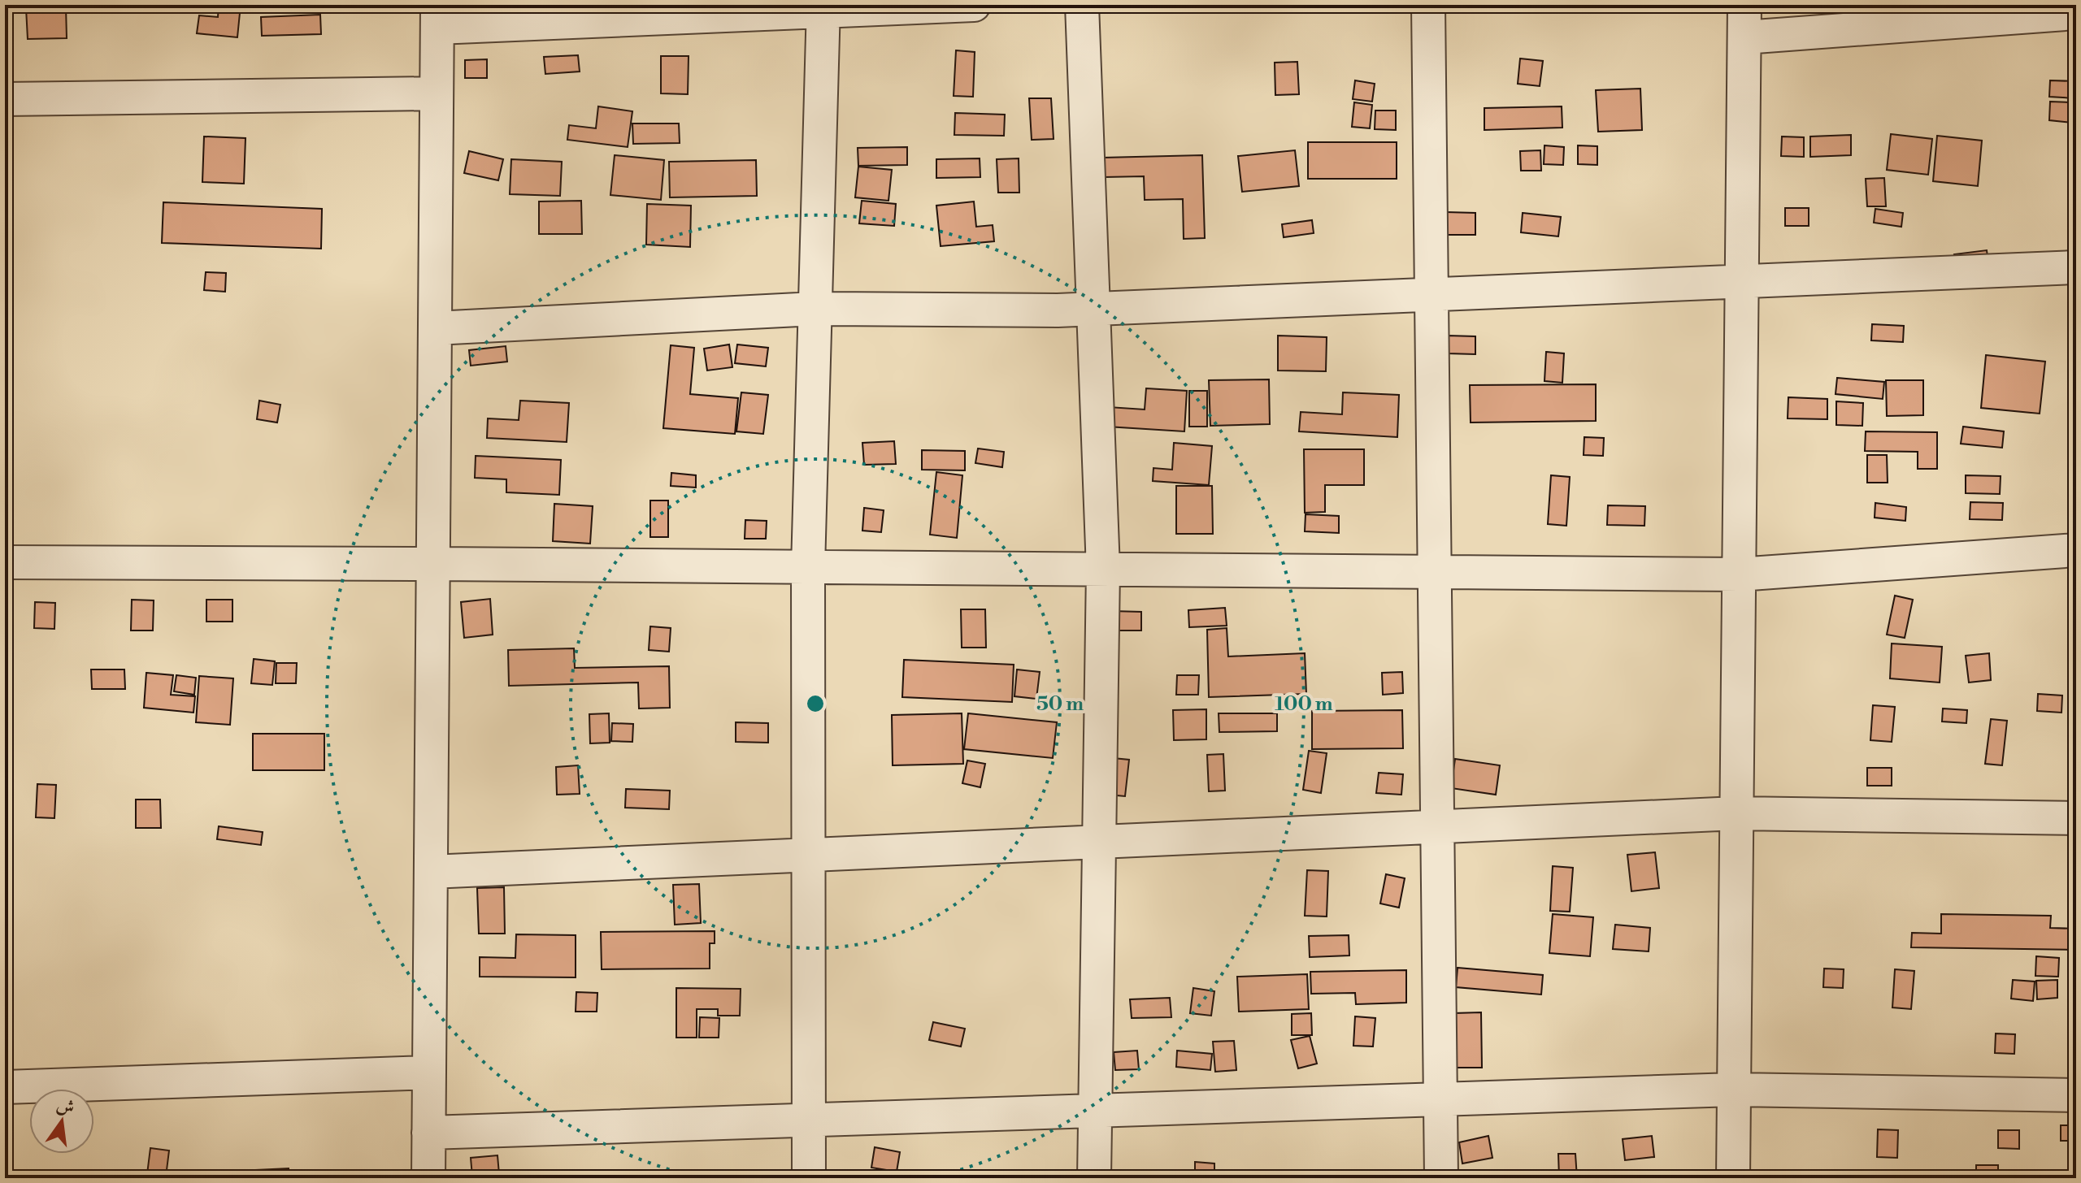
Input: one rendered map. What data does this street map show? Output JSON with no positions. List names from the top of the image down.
{
  "north": "top",
  "rings": ["50 m", "100 m"]
}
